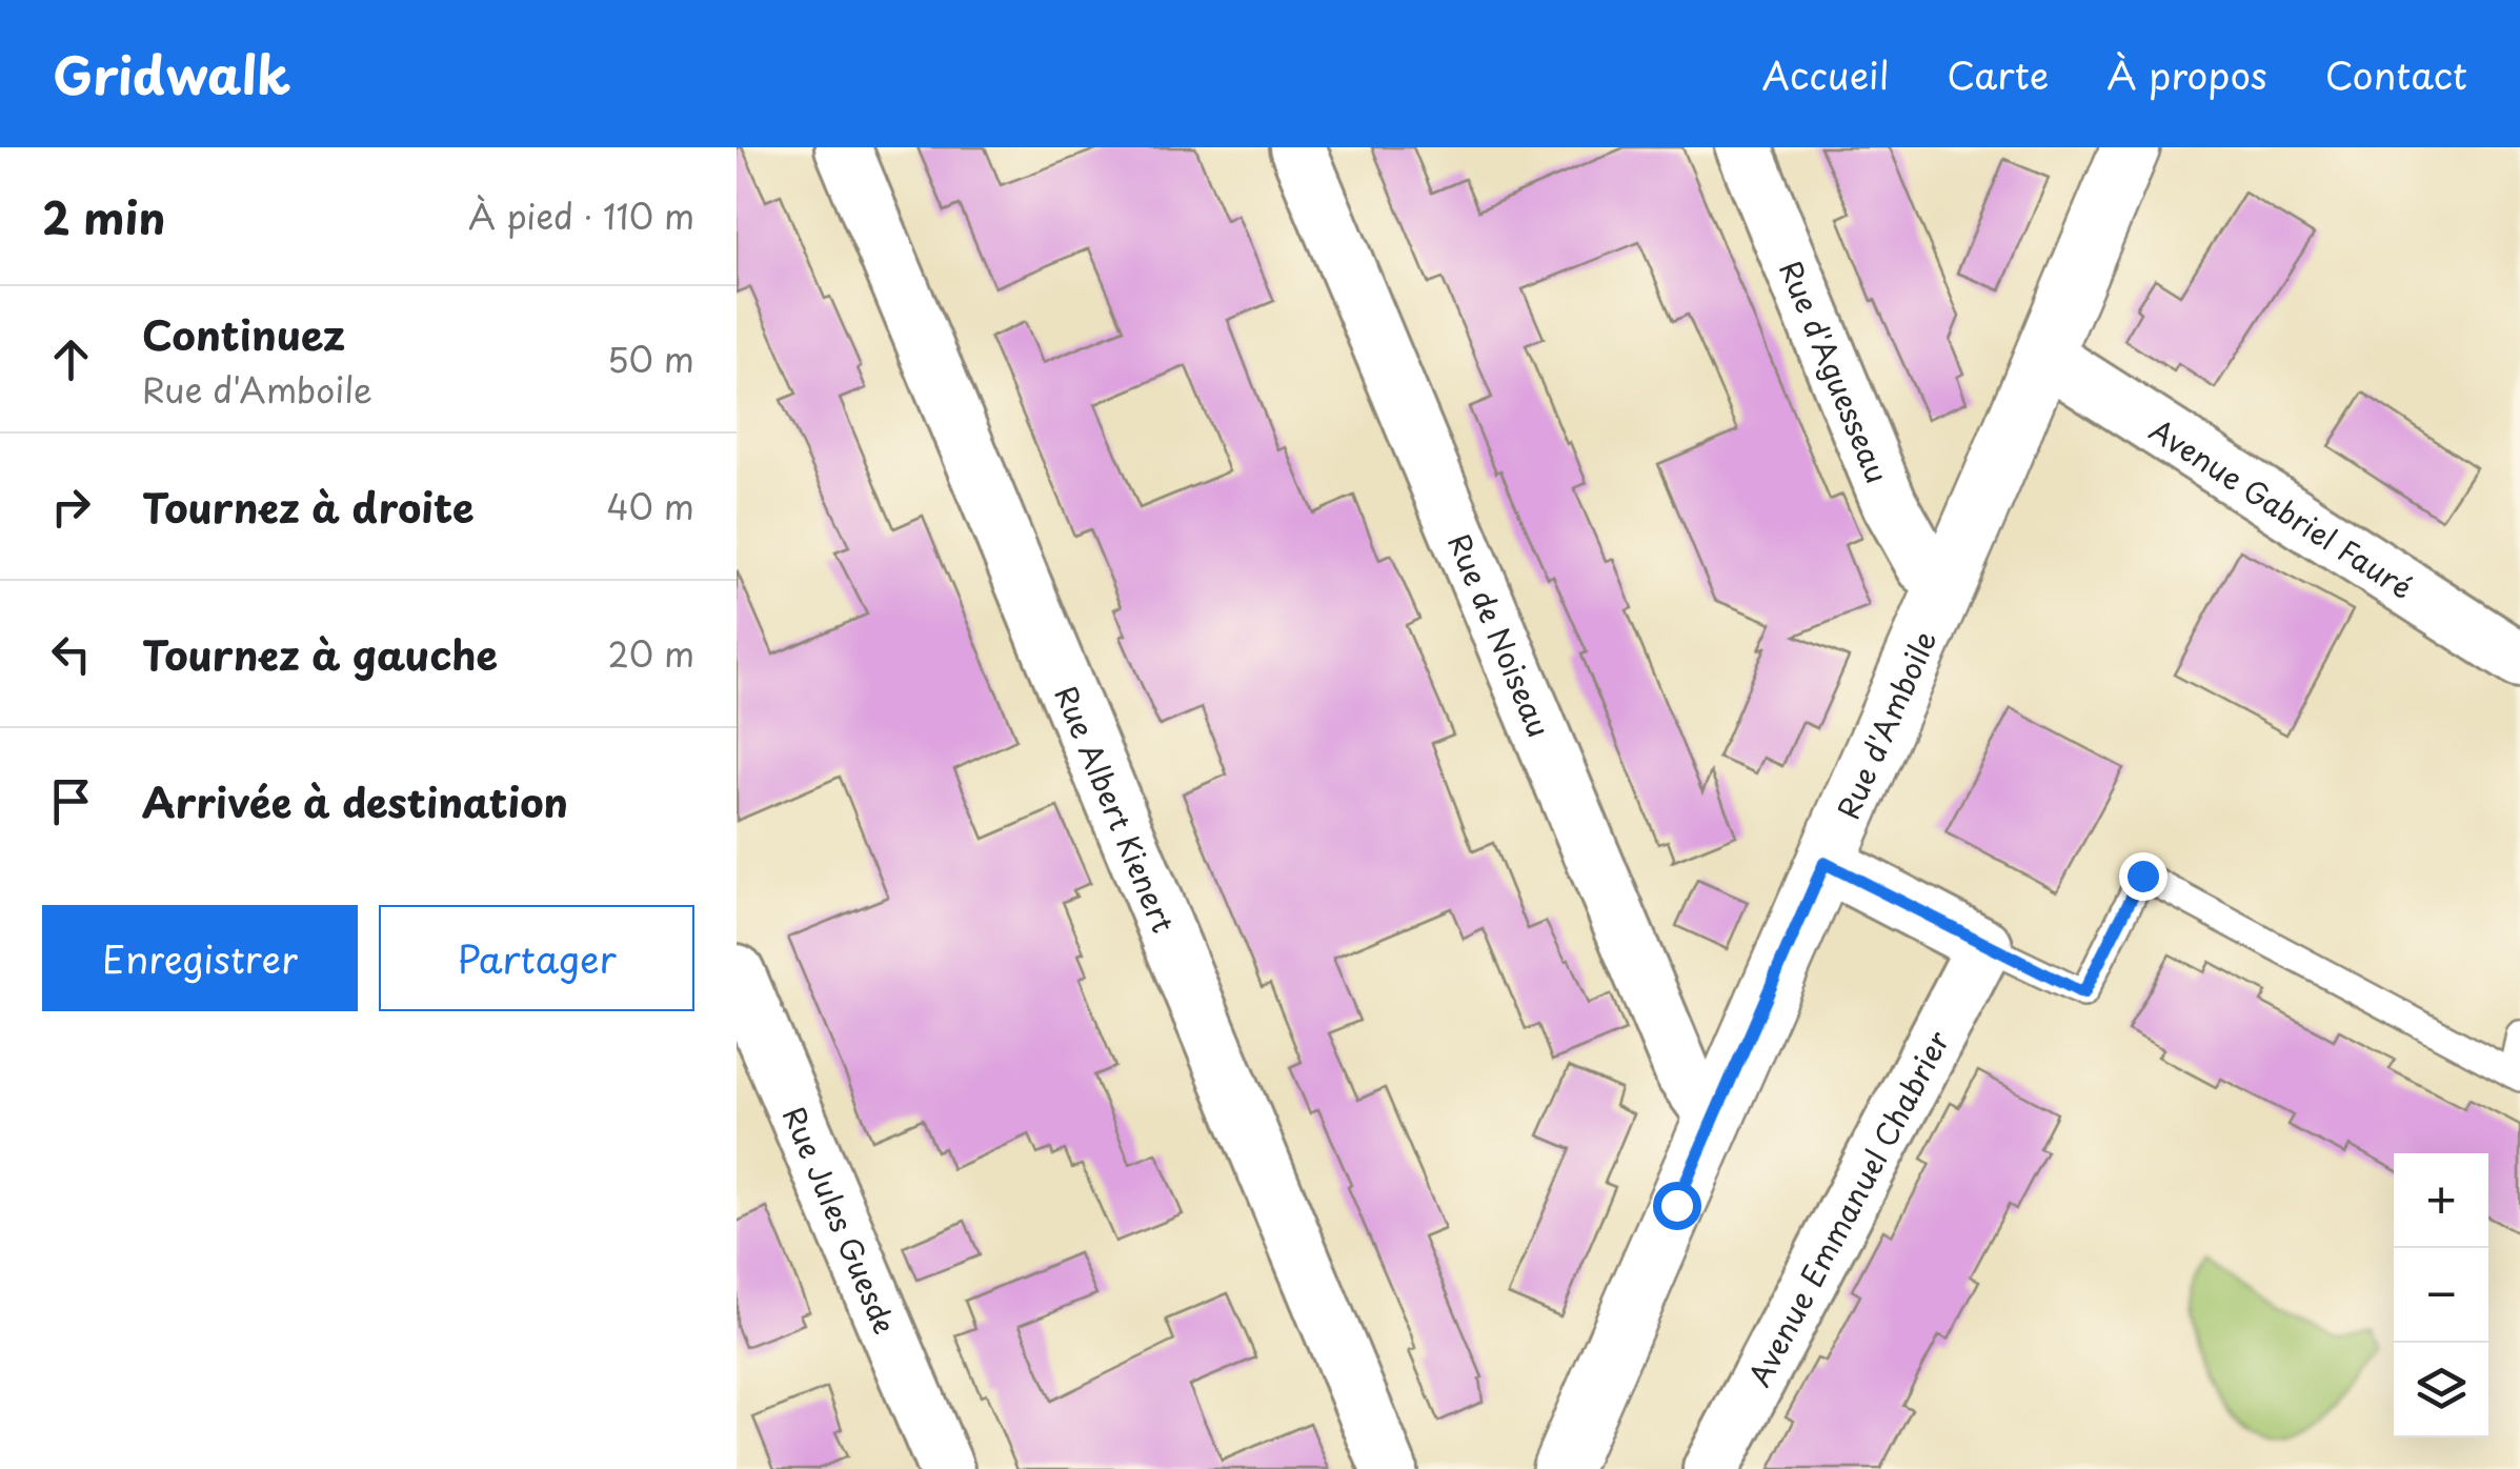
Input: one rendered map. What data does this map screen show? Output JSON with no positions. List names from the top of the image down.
{
  "streets": {
    "street": [
      "Rue d'Aguesseau",
      "Avenue Gabriel Fauré",
      "Rue de Noiseau",
      "Rue d'Amboile",
      "Rue Albert Kienert",
      "Avenue Emmanuel Chabrier",
      "Rue Jules Guesde"
    ]
  },
  "crossings": [
    ["Rue d'Aguesseau", "Rue d'Amboile"],
    ["Avenue Gabriel Fauré", "Rue d'Amboile"],
    ["Rue de Noiseau", "Rue d'Amboile"]
  ],
  "page": {
    "header": "Gridwalk",
    "nav": [
      "Accueil",
      "Carte",
      "À propos",
      "Contact"
    ],
    "heading": ["2 min", "À pied · 110 m"],
    "list": [
      ["Continuez", "Rue d'Amboile", "50 m"],
      ["Tournez à droite", "40 m"],
      ["Tournez à gauche", "20 m"],
      "Arrivée à destination"
    ],
    "buttons": ["Enregistrer", "Partager"],
    "map_buttons": ["+", "−"]
  }
}
